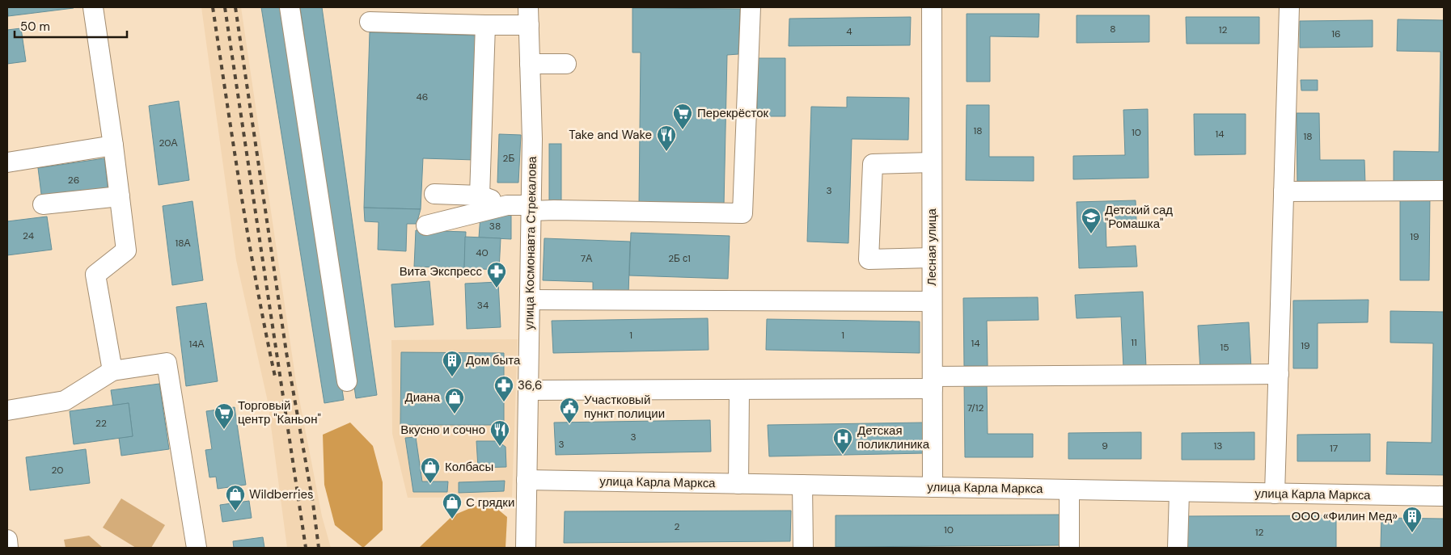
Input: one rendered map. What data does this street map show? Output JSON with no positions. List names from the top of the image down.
{
  "streets": {
    "street": ["улица Космонавта Стрекалова", "Лесная улица", "улица Карла Маркса"]
  },
  "crossings": [
    ["улица Космонавта Стрекалова", "улица Карла Маркса"],
    ["Лесная улица", "улица Карла Маркса"]
  ],
  "places": {
    "supermarket": ["Перекрёсток", "Торговый центр \"Каньон\""],
    "restaurant": ["Take and Wake", "Вкусно и сочно"],
    "school or university": ["Детский сад \"Ромашка\""],
    "pharmacy": ["Вита Экспресс", "36,6"],
    "building": ["Дом быта", "ООО «Филин Мед»"],
    "shop": [
      "Диана",
      "Колбасы",
      "Wildberries",
      "С грядки"
    ],
    "public building": ["Участковый пункт полиции"],
    "hospital": ["Детская поликлиника"]
  },
  "house_numbers": [
    "8",
    "12",
    "4",
    "16",
    "46",
    "18",
    "10",
    "14",
    "18",
    "20А",
    "2Б",
    "26",
    "3",
    "38",
    "24",
    "19",
    "18А",
    "40",
    "7А",
    "2Б с1",
    "34",
    "1",
    "1",
    "11",
    "14",
    "14А",
    "19",
    "15",
    "7/12",
    "22",
    "3",
    "3",
    "9",
    "13",
    "17",
    "20",
    "2",
    "10",
    "12"
  ],
  "scale_bar": "50 m"
}
